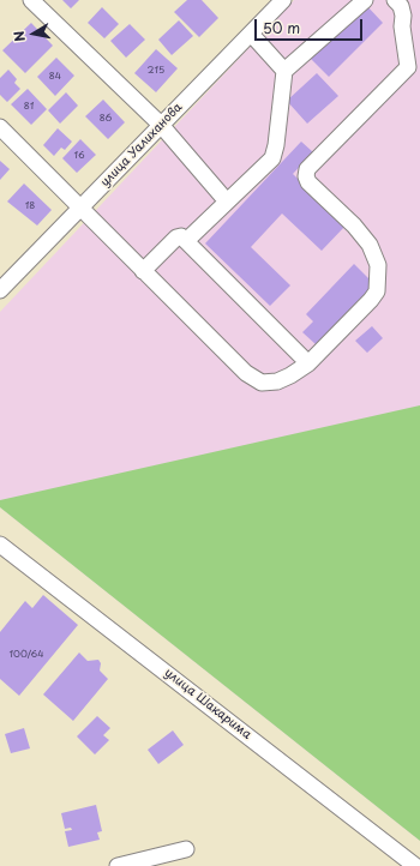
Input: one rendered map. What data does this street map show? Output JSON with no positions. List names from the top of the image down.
{
  "streets": {
    "street": ["улица Уалиханова", "улица Шакарима"]
  },
  "house_numbers": [
    "215",
    "84",
    "81",
    "86",
    "16",
    "18",
    "100/64"
  ],
  "scale_bar": "50 m",
  "north": "left"
}
